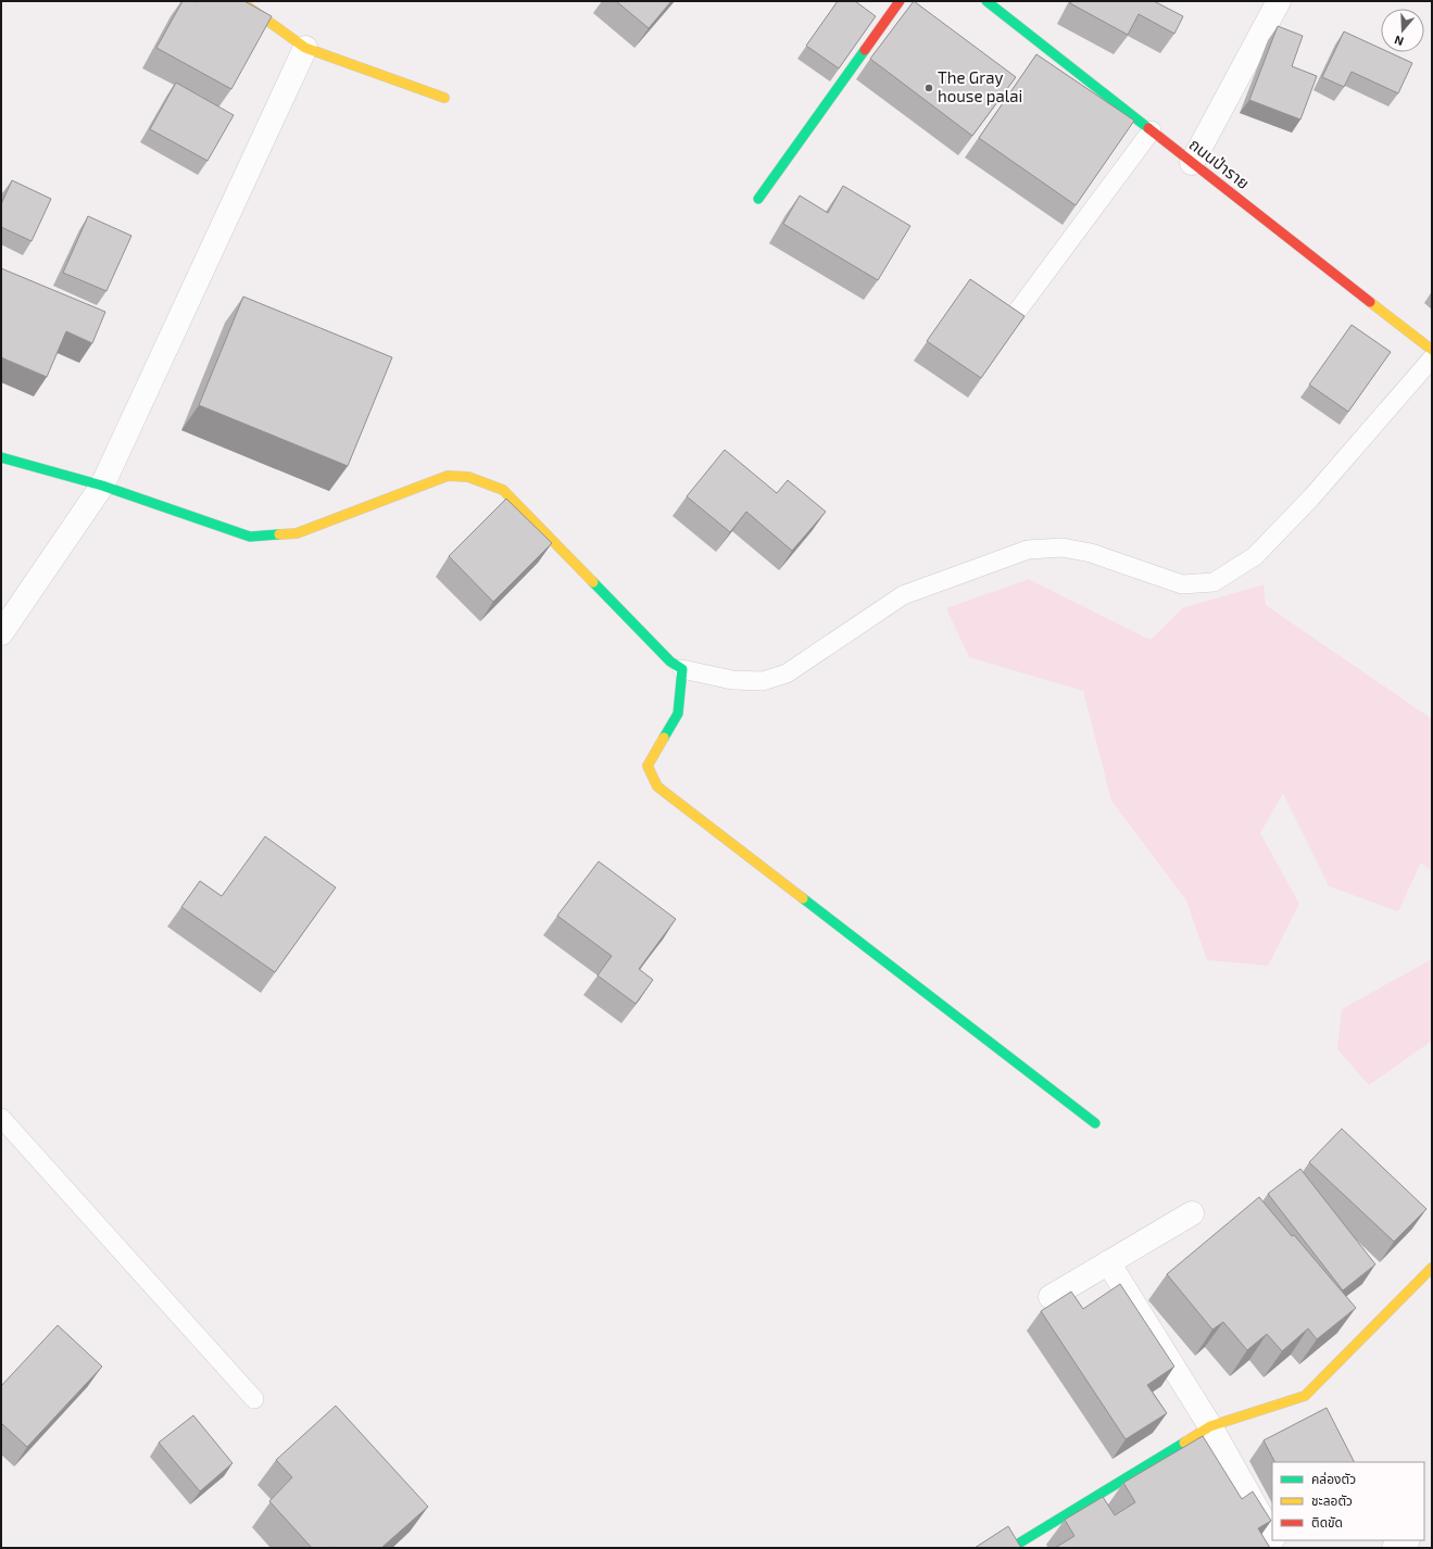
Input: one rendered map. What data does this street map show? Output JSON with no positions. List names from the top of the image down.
{
  "streets": {
    "street": ["ถนนป่าราย"]
  },
  "places": ["The Gray house palai"],
  "legend": ["คล่องตัว", "ชะลอตัว", "ติดขัด"],
  "north": "bottom"
}
